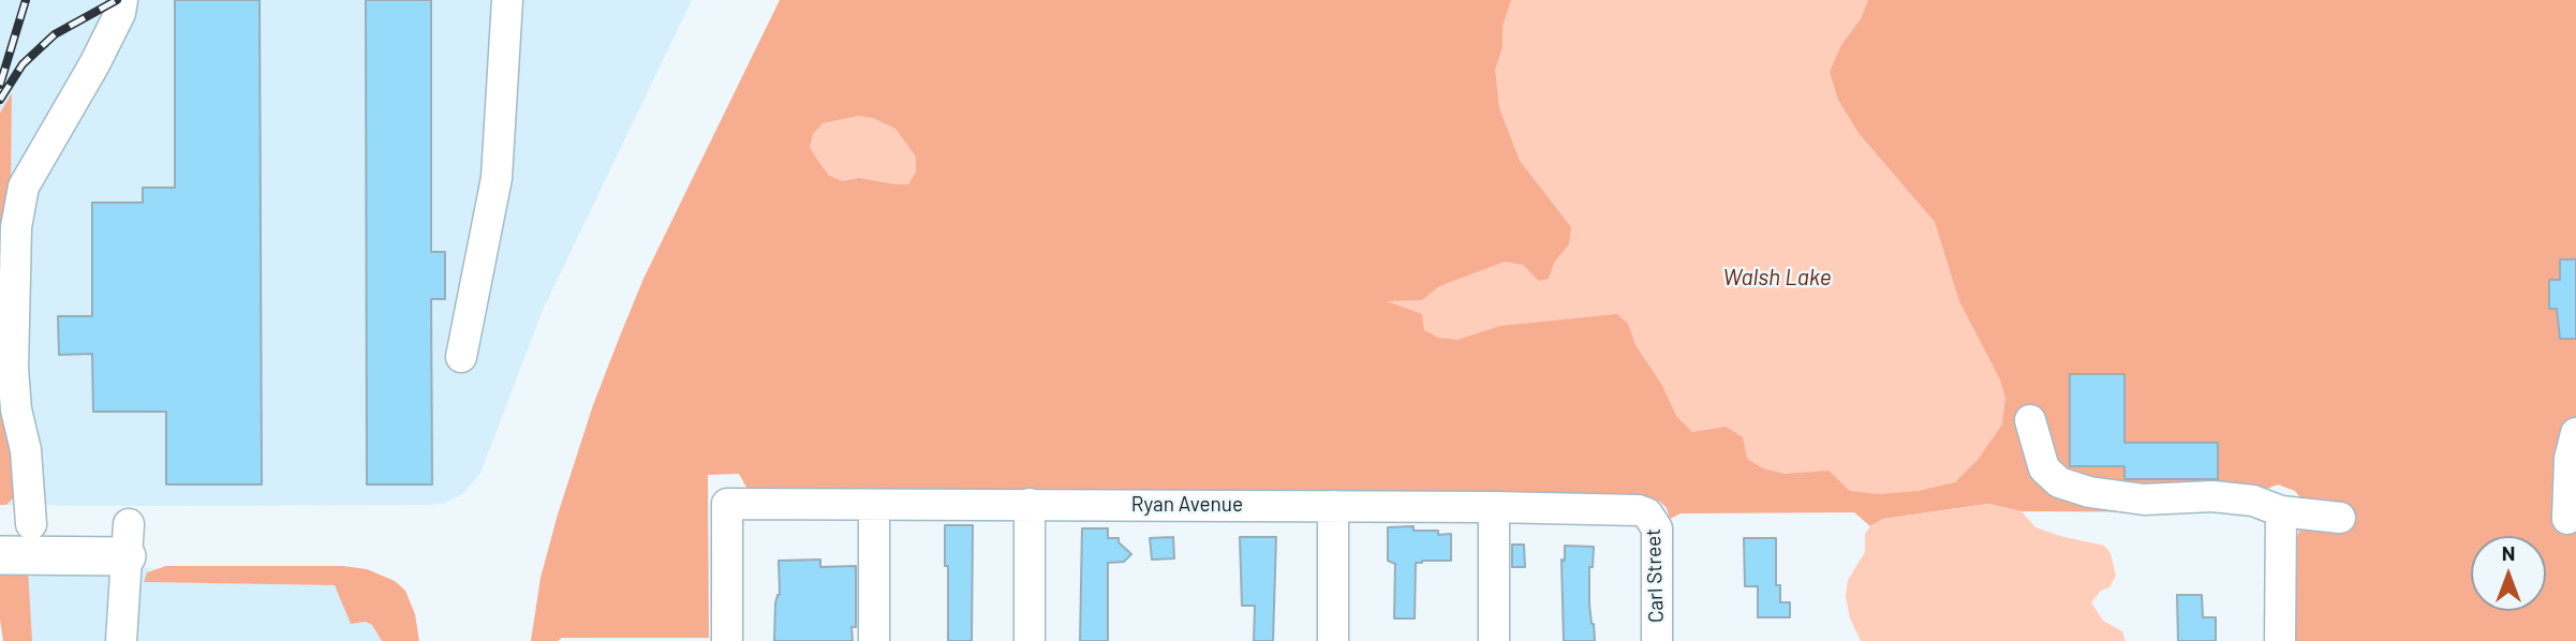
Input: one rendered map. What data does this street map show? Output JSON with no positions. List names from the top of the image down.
{
  "streets": {
    "street": ["Ryan Avenue", "Carl Street"]
  },
  "crossings": [
    ["Ryan Avenue", "Carl Street"]
  ],
  "water": ["Walsh Lake"],
  "north": "top"
}
